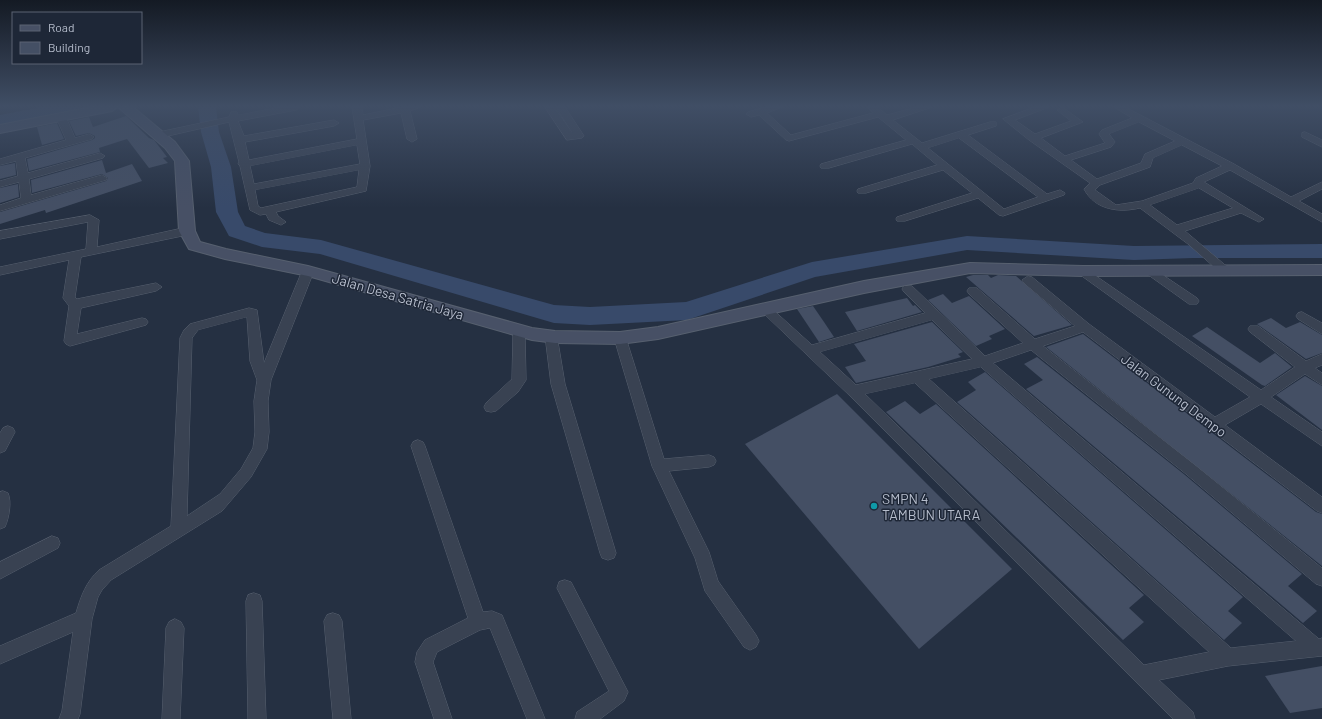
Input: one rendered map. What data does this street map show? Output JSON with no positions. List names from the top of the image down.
{
  "streets": {
    "street": ["Jalan Desa Satria Jaya", "Jalan Gunung Dempo"]
  },
  "places": ["SMPN 4 TAMBUN UTARA"],
  "legend": ["Road", "Building"]
}
